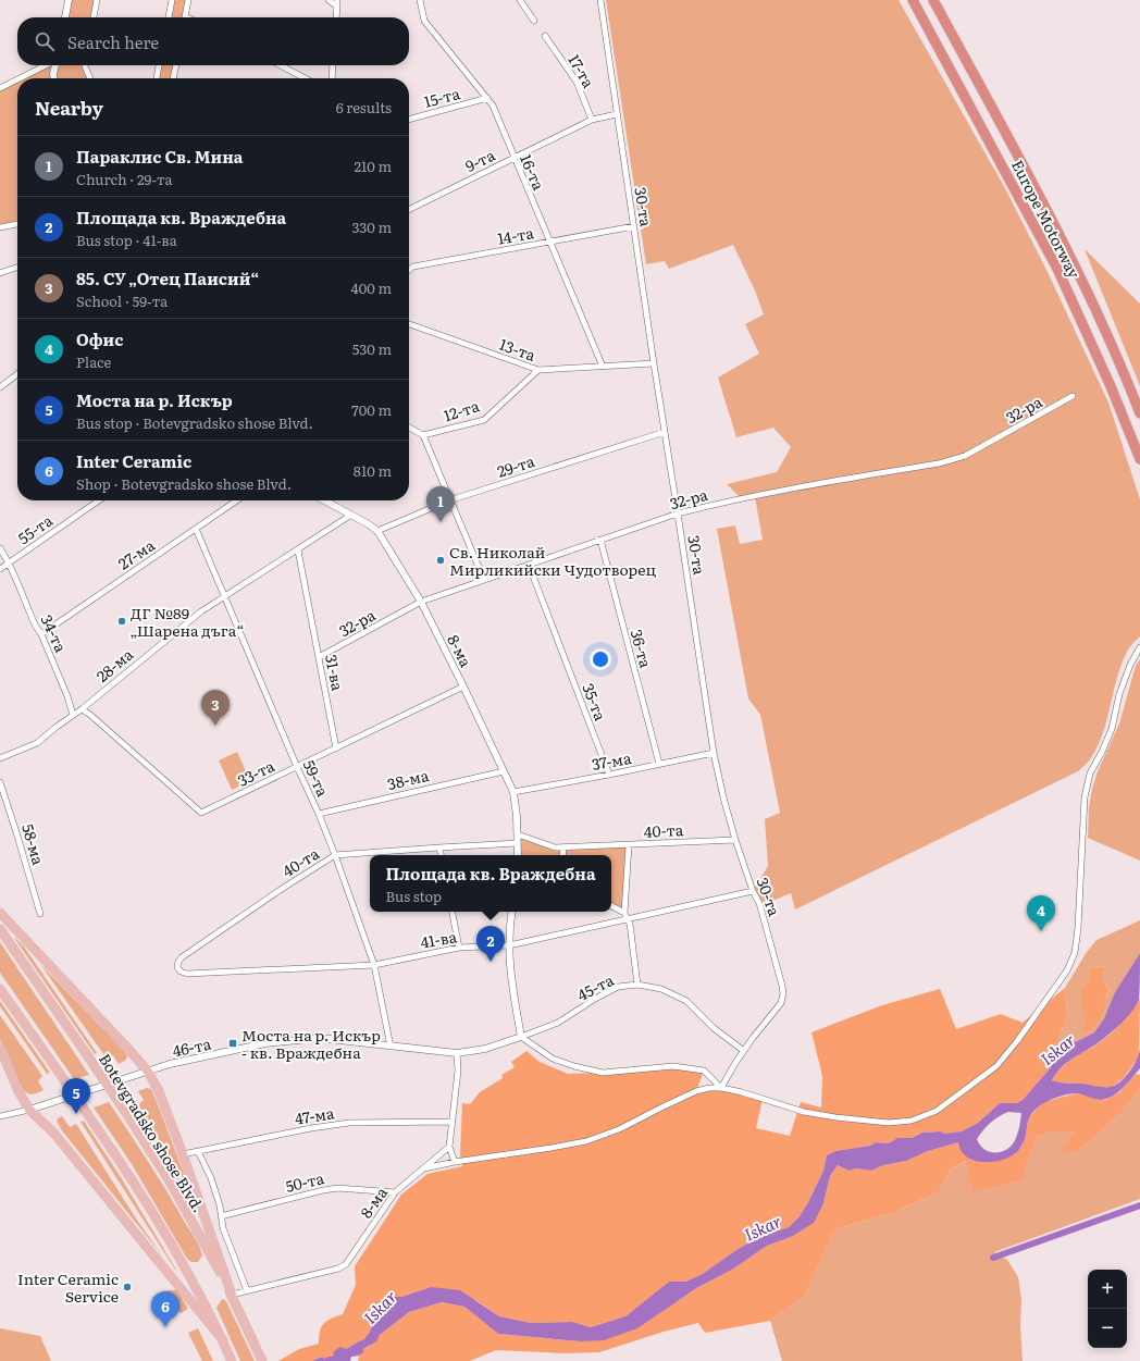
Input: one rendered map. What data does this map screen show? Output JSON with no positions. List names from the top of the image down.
{
  "streets": {
    "highway": ["Europe Motorway"],
    "main road": ["Botevgradsko shose Blvd."],
    "street": [
      "17-та",
      "15-та",
      "9-та",
      "16-та",
      "30-та",
      "14-та",
      "13-та",
      "32-ра",
      "12-та",
      "29-та",
      "55-та",
      "27-ма",
      "34-та",
      "36-та",
      "8-ма",
      "28-ма",
      "31-ва",
      "35-та",
      "37-ма",
      "33-та",
      "59-та",
      "38-ма",
      "40-та",
      "58-ма",
      "41-ва",
      "45-та",
      "46-та",
      "47-ма",
      "50-та"
    ]
  },
  "crossings": [
    ["17-та", "9-та"],
    ["15-та", "16-та"],
    ["9-та", "16-та"],
    ["9-та", "30-та"],
    ["16-та", "14-та"],
    ["16-та", "13-та"],
    ["30-та", "14-та"],
    ["30-та", "13-та"],
    ["30-та", "32-ра"],
    ["30-та", "29-та"],
    ["30-та", "37-ма"],
    ["30-та", "40-та"],
    ["30-та", "41-ва"],
    ["30-та", "45-та"],
    ["13-та", "12-та"],
    ["32-ра", "36-та"],
    ["32-ра", "8-ма"],
    ["32-ра", "31-ва"],
    ["32-ра", "35-та"],
    ["29-та", "8-ма"],
    ["55-та", "34-та"],
    ["27-ма", "34-та"],
    ["27-ма", "59-та"],
    ["34-та", "28-ма"],
    ["36-та", "37-ма"],
    ["8-ма", "28-ма"],
    ["8-ма", "37-ма"],
    ["8-ма", "33-та"],
    ["8-ма", "38-ма"],
    ["8-ма", "40-та"],
    ["8-ма", "Botevgradsko shose Blvd."],
    ["8-ма", "50-та"],
    ["28-ма", "31-ва"],
    ["28-ма", "33-та"],
    ["28-ма", "59-та"],
    ["31-ва", "33-та"],
    ["35-та", "37-ма"],
    ["33-та", "59-та"],
    ["59-та", "38-ма"],
    ["59-та", "40-та"],
    ["59-та", "41-ва"],
    ["59-та", "46-та"],
    ["40-та", "41-ва"],
    ["45-та", "46-та"]
  ],
  "water": ["Iskar"],
  "places": {
    "other": ["Св. Николай Мирликийски Чудотворец", "ДГ №89 „Шарена дъга“", "Inter Ceramic Service"],
    "transit": ["Моста на р. Искър - кв. Враждебна"]
  },
  "page": {
    "search": "Search here",
    "heading": ["Nearby", "6 results"],
    "list": [
      {
        "mark": "1",
        "name": "Параклис Св. Мина",
        "note": "Church · 29-та",
        "value": "210 m"
      },
      {
        "mark": "2",
        "name": "Площада кв. Враждебна",
        "note": "Bus stop · 41-ва",
        "value": "330 m"
      },
      {
        "mark": "3",
        "name": "85. СУ „Отец Паисий“",
        "note": "School · 59-та",
        "value": "400 m"
      },
      {
        "mark": "4",
        "name": "Офис",
        "note": "Place",
        "value": "530 m"
      },
      {
        "mark": "5",
        "name": "Моста на р. Искър",
        "note": "Bus stop · Botevgradsko shose Blvd.",
        "value": "700 m"
      },
      {
        "mark": "6",
        "name": "Inter Ceramic",
        "note": "Shop · Botevgradsko shose Blvd.",
        "value": "810 m"
      }
    ],
    "pins": [
      "1",
      "3",
      "4",
      "2",
      "5",
      "6"
    ],
    "popup": ["Площада кв. Враждебна", "Bus stop"],
    "map_buttons": ["+", "−"]
  }
}
